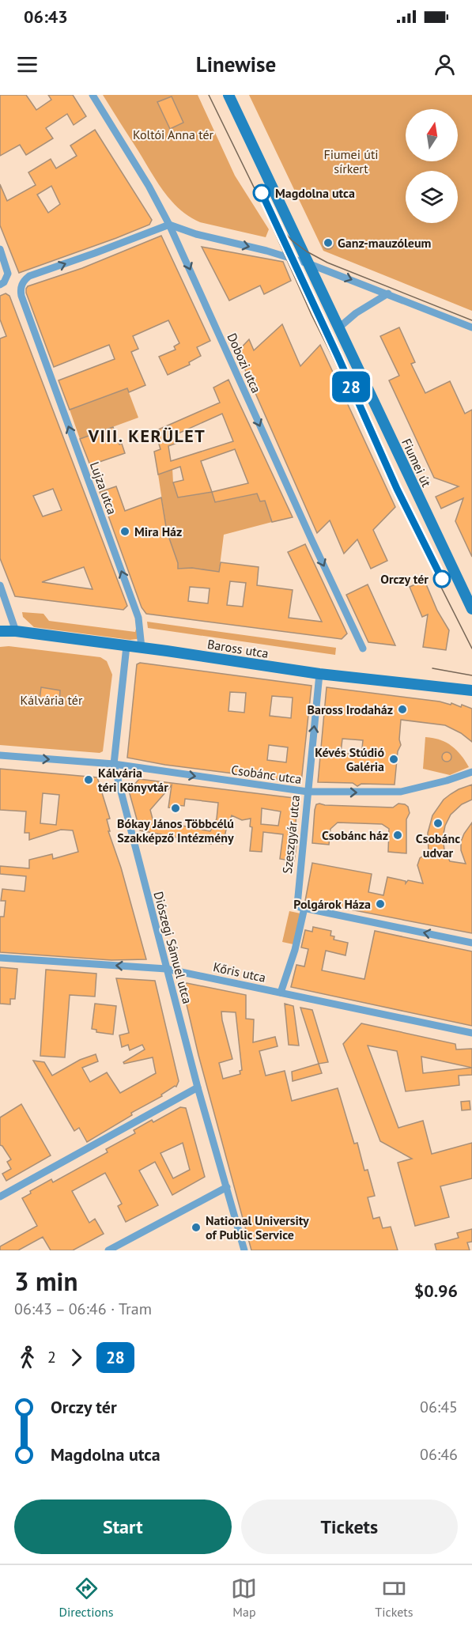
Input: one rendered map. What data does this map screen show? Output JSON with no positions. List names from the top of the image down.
{
  "streets": {
    "main road": ["Fiumei út", "Baross utca"],
    "street": [
      "Dobozi utca",
      "Lujza utca",
      "Csobánc utca",
      "Szeszgyár utca",
      "Diószegi Sámuel utca",
      "Kőris utca"
    ]
  },
  "crossings": [
    ["Dobozi utca", "Lujza utca"],
    ["Lujza utca", "Baross utca"],
    ["Baross utca", "Szeszgyár utca"],
    ["Baross utca", "Diószegi Sámuel utca"],
    ["Csobánc utca", "Szeszgyár utca"],
    ["Csobánc utca", "Diószegi Sámuel utca"],
    ["Diószegi Sámuel utca", "Kőris utca"]
  ],
  "one_way": ["Dobozi utca", "Csobánc utca", "Szeszgyár utca"],
  "districts": ["VIII. KERÜLET"],
  "parks": ["Koltói Anna tér", "Fiumei úti sírkert", "Kálvária tér"],
  "places": [
    "Magdolna utca",
    "Ganz-mauzóleum",
    "Mira Ház",
    "Orczy tér",
    "Baross Irodaház",
    "Kévés Stúdió Galéria",
    "Kálvária téri Könyvtár",
    "Bókay János Többcélú Szakképző Intézmény",
    "Csobánc udvar",
    "Csobánc ház",
    "Polgárok Háza",
    "National University of Public Service"
  ],
  "lines": ["tram line 28"],
  "north": "top",
  "page": {
    "status": "06:43",
    "header": "Linewise",
    "on_map": "28",
    "heading": ["3 min", "06:43 – 06:46 · Tram", "$0.96"],
    "legs": ["2", "28"],
    "list": [
      {
        "name": "Orczy tér",
        "value": "06:45"
      },
      {
        "name": "Magdolna utca",
        "value": "06:46"
      }
    ],
    "buttons": ["Start", "Tickets"],
    "tabs": ["Directions", "Map", "Tickets"]
  }
}
